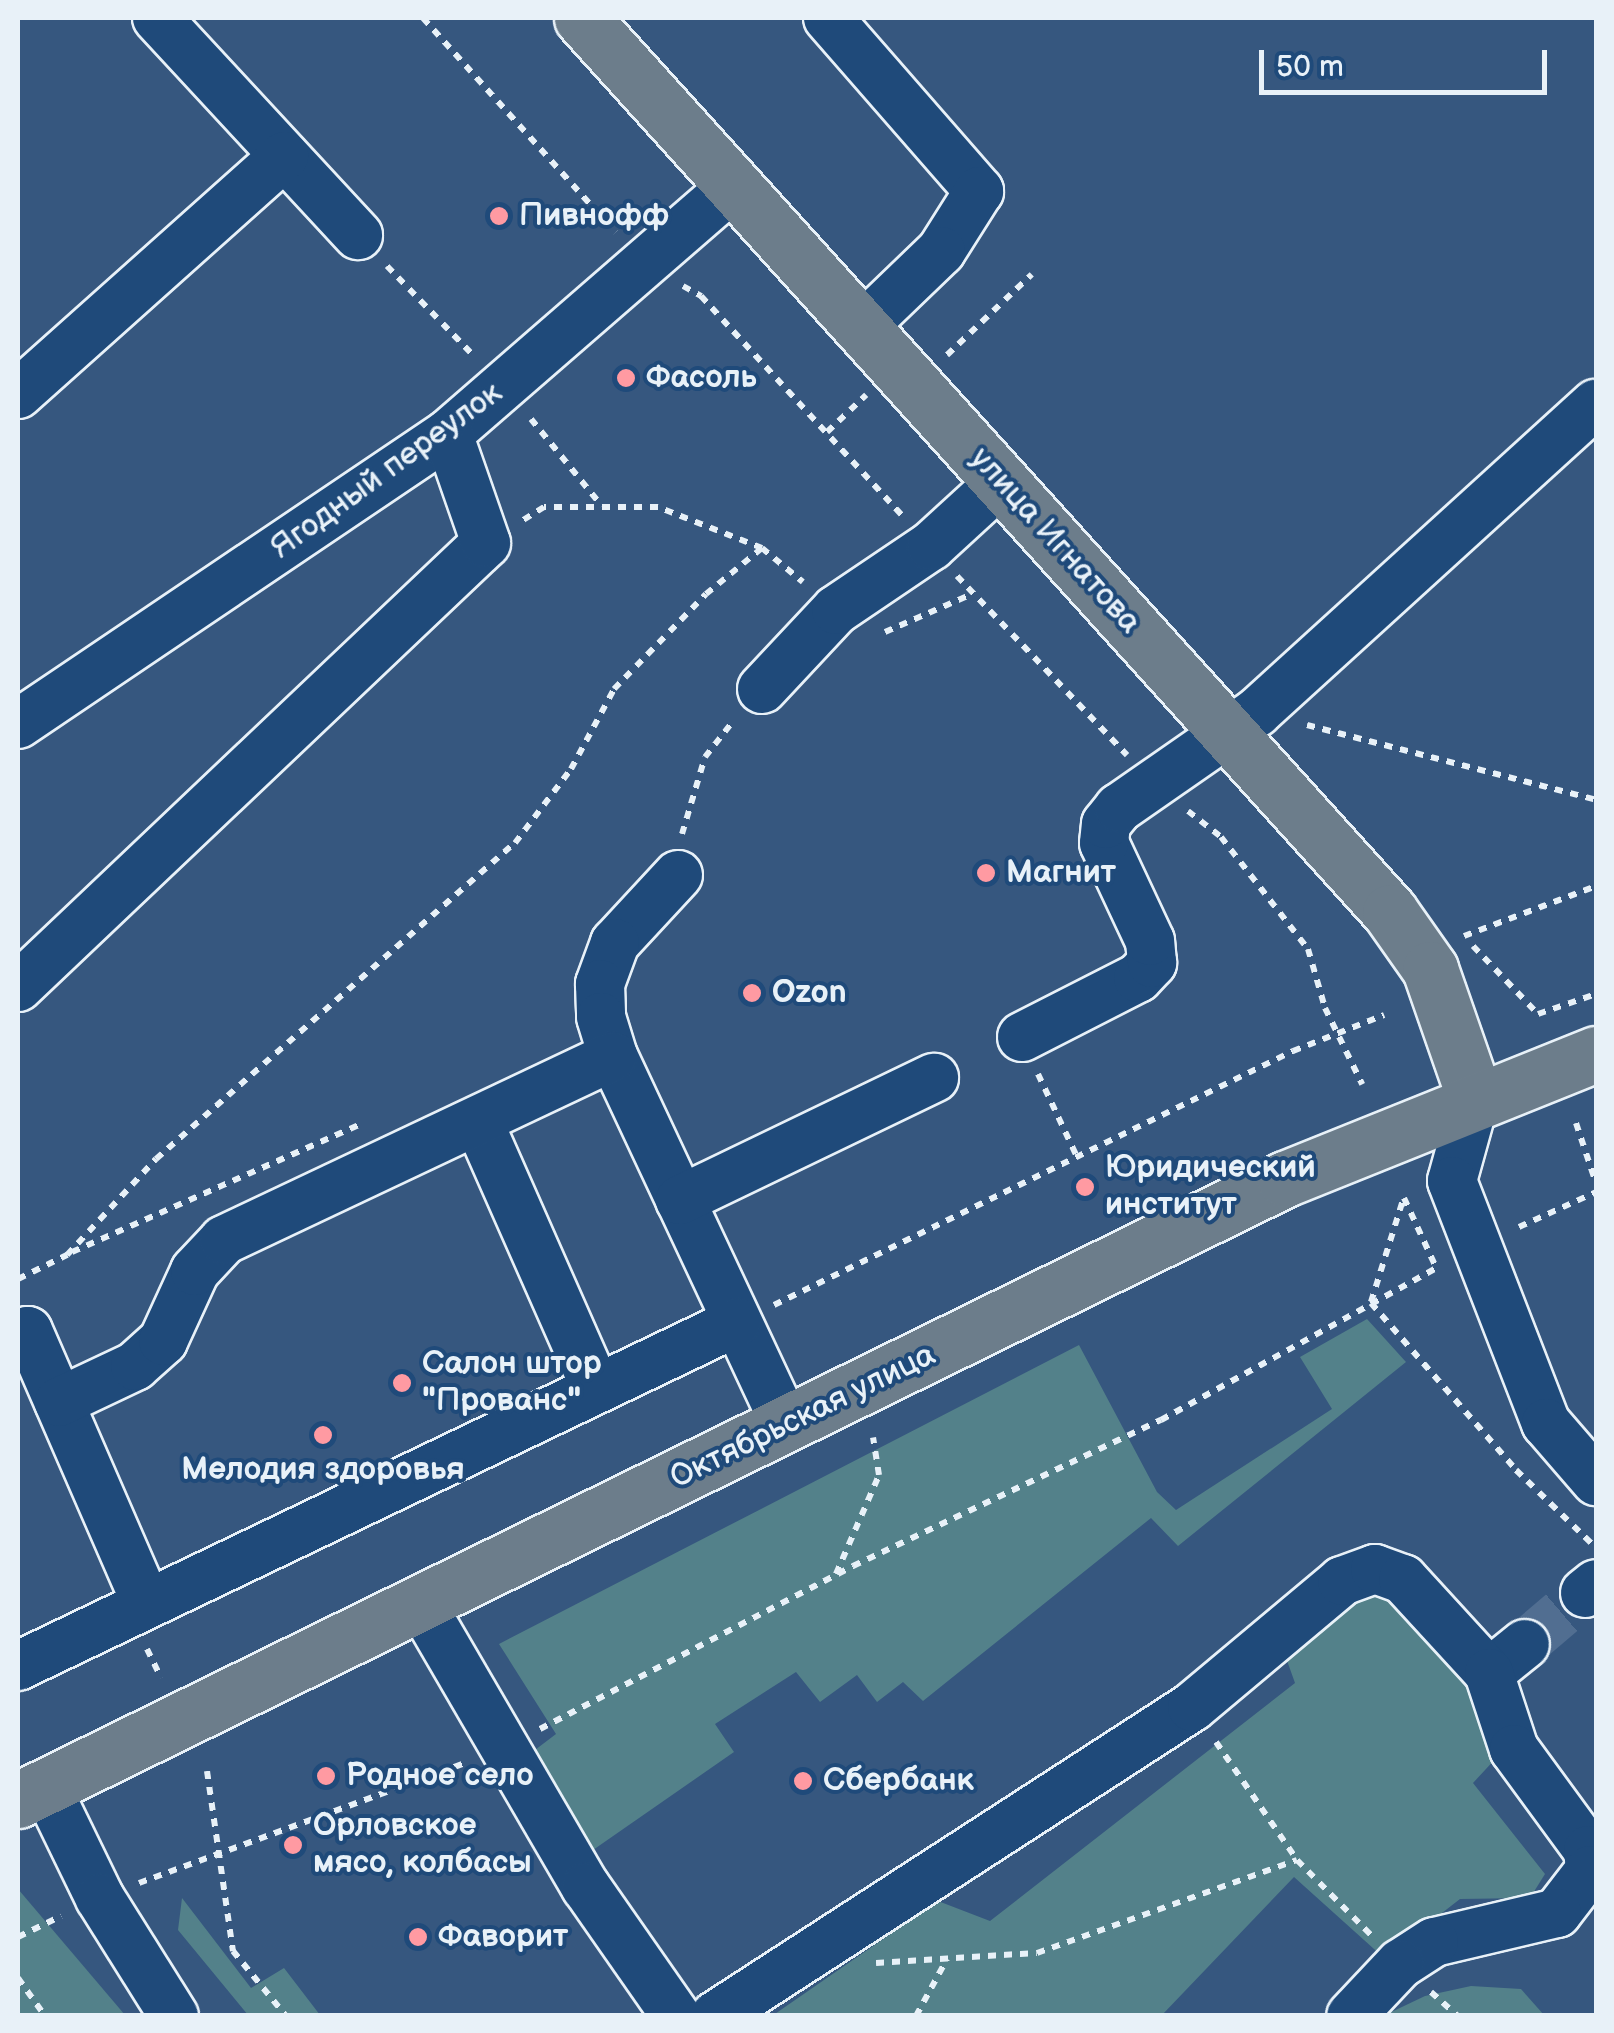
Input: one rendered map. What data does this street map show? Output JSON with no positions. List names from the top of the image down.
{
  "streets": {
    "main road": ["улица Игнатова", "Октябрьская улица"],
    "street": ["Ягодный переулок"]
  },
  "crossings": [
    ["Ягодный переулок", "улица Игнатова"],
    ["улица Игнатова", "Октябрьская улица"]
  ],
  "places": [
    "Пивнофф",
    "Фасоль",
    "Магнит",
    "Ozon",
    "Юридический институт",
    "Салон штор \"Прованс\"",
    "Мелодия здоровья",
    "Родное село",
    "Сбербанк",
    "Орловское мясо, колбасы",
    "Фаворит"
  ],
  "scale_bar": "50 m"
}
